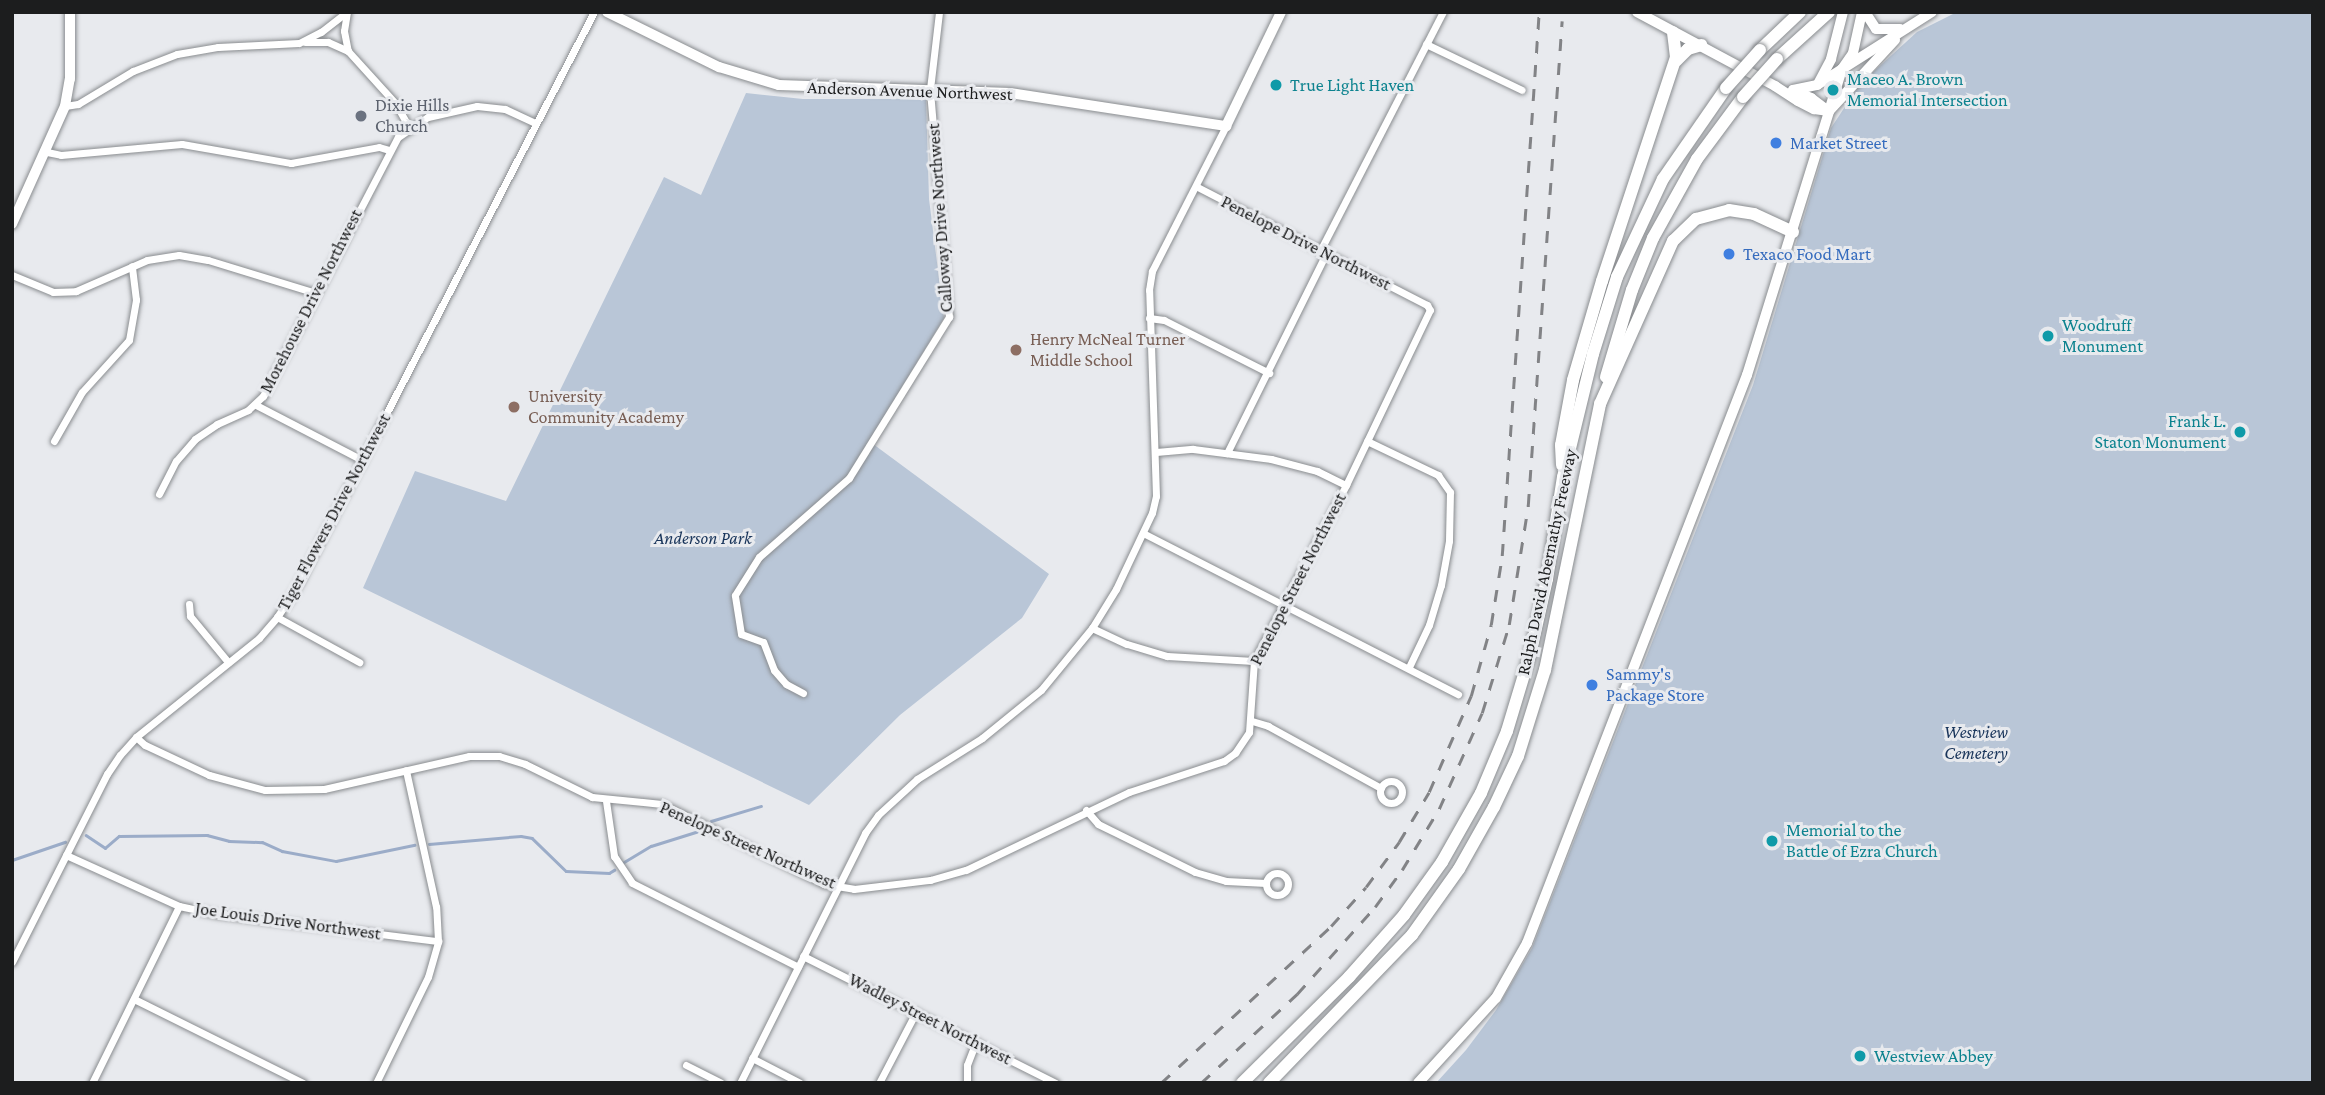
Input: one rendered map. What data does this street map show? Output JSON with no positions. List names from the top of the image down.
{
  "streets": {
    "highway": ["Ralph David Abernathy Freeway"],
    "main road": ["Anderson Avenue Northwest"],
    "street": [
      "Calloway Drive Northwest",
      "Penelope Drive Northwest",
      "Morehouse Drive Northwest",
      "Tiger Flowers Drive Northwest",
      "Penelope Street Northwest",
      "Joe Louis Drive Northwest",
      "Wadley Street Northwest"
    ]
  },
  "crossings": [
    ["Anderson Avenue Northwest", "Calloway Drive Northwest"],
    ["Penelope Drive Northwest", "Penelope Street Northwest"],
    ["Tiger Flowers Drive Northwest", "Joe Louis Drive Northwest"]
  ],
  "parks": ["Anderson Park", "Westview Cemetery"],
  "places": [
    "True Light Haven",
    "Maceo A. Brown Memorial Intersection",
    "Dixie Hills Church",
    "Market Street",
    "Texaco Food Mart",
    "Woodruff Monument",
    "Henry McNeal Turner Middle School",
    "University Community Academy",
    "Frank L. Staton Monument",
    "Sammy's Package Store",
    "Memorial to the Battle of Ezra Church",
    "Westview Abbey"
  ]
}
